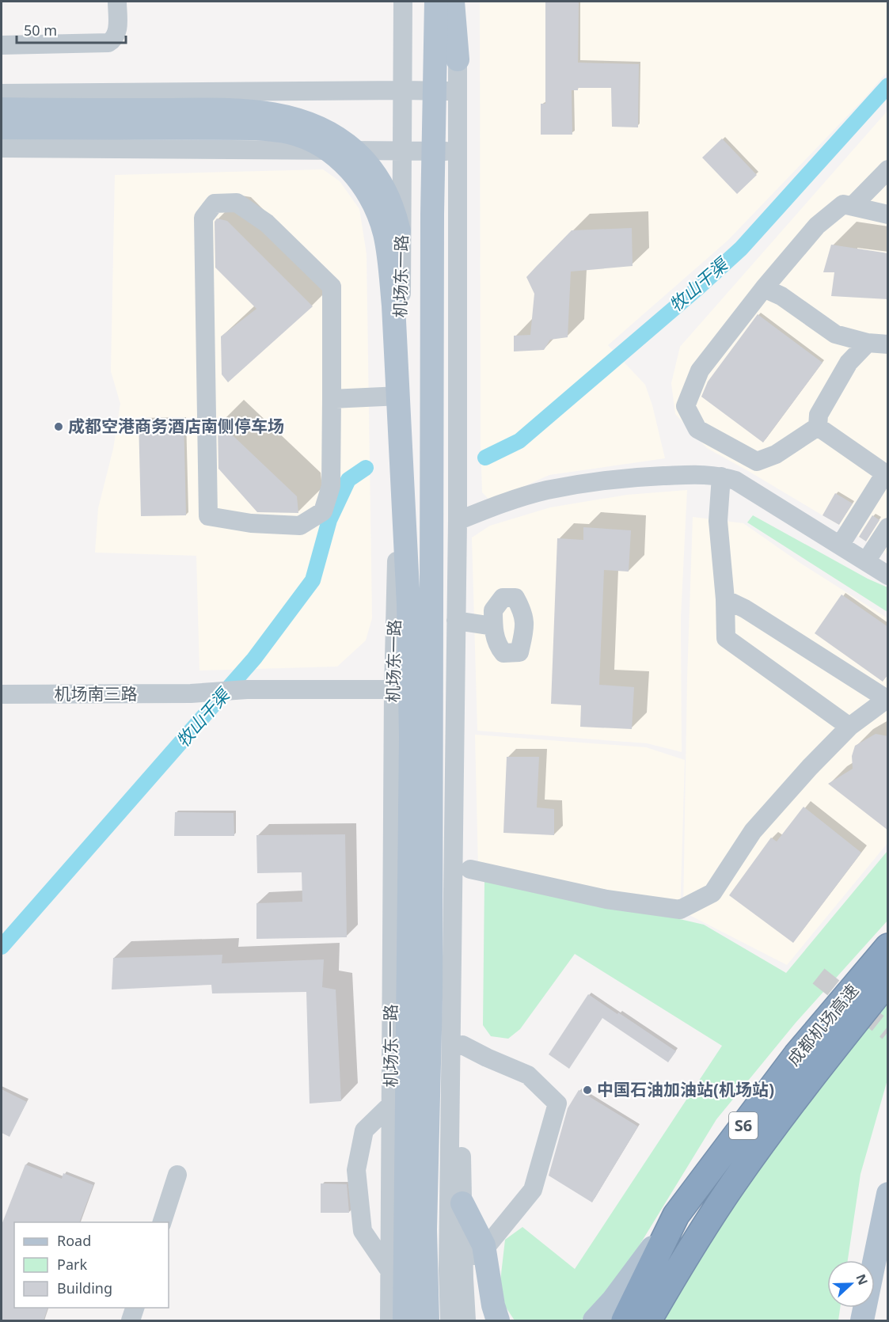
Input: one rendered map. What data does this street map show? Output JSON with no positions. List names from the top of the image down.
{
  "streets": {
    "highway": ["成都机场高速", "S6"],
    "street": ["机场东一路", "机场南三路"]
  },
  "crossings": [
    ["机场东一路", "机场南三路"]
  ],
  "water": ["牧山干渠"],
  "places": ["成都空港商务酒店南侧停车场", "中国石油加油站(机场站)"],
  "legend": ["Road", "Park", "Building"],
  "scale_bar": "50 m",
  "north": "right"
}
